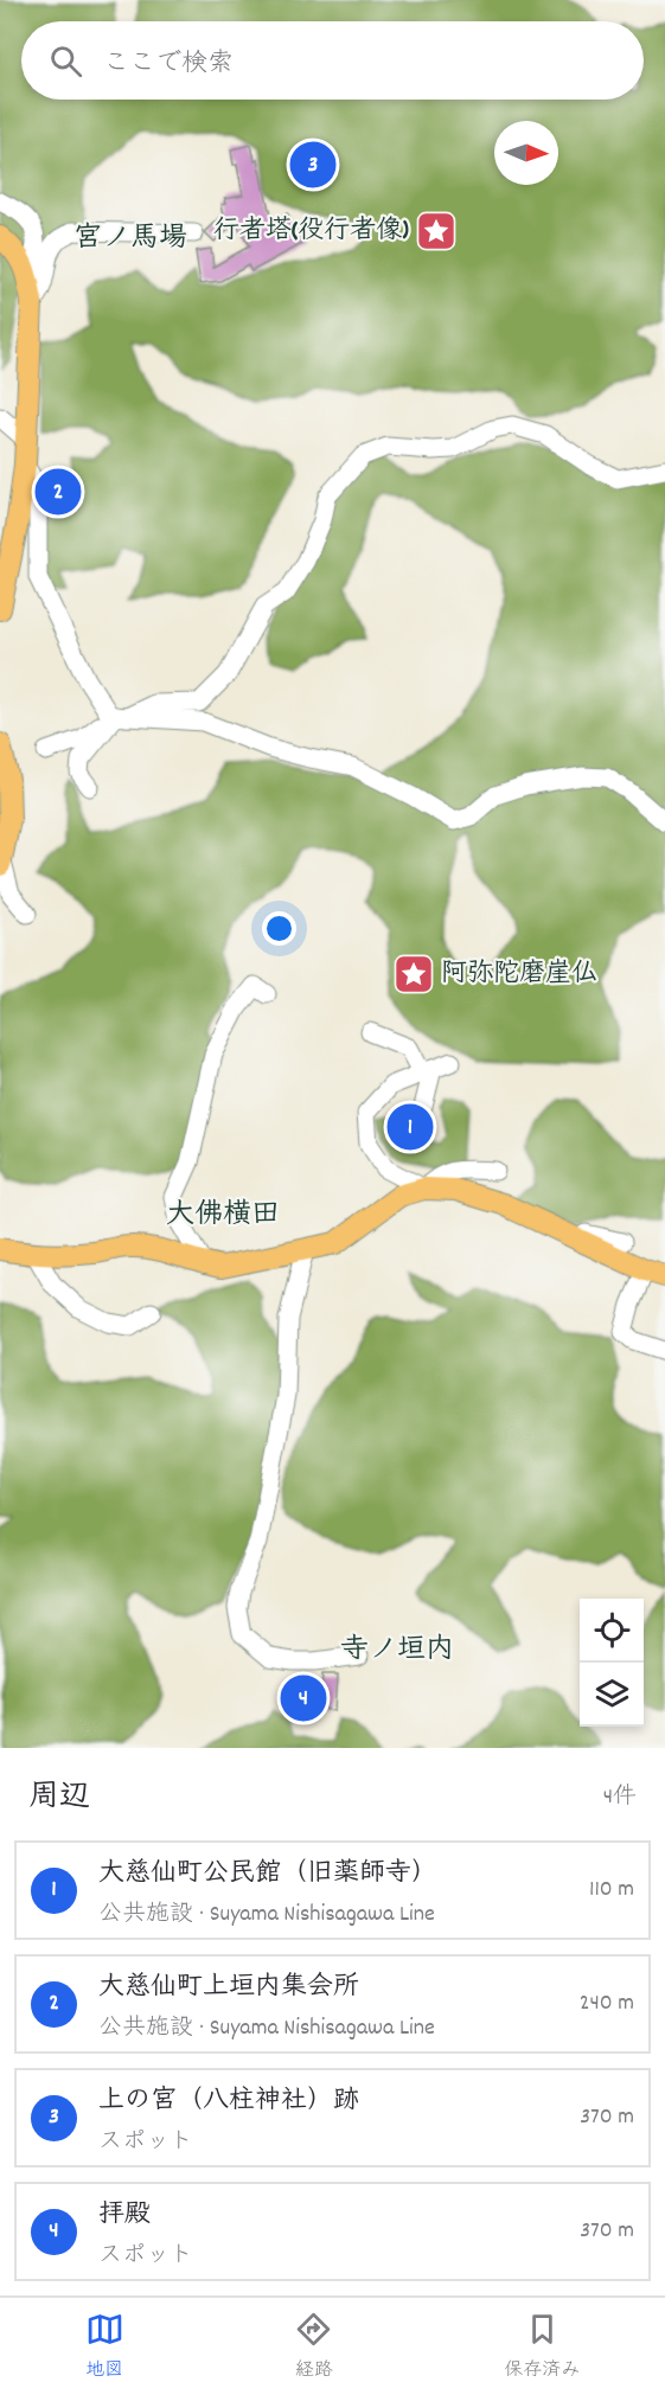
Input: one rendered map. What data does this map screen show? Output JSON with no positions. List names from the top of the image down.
{
  "districts": ["宮ノ馬場", "大佛横田", "寺ノ垣内"],
  "places": {
    "place": ["行者塔(役行者像)", "阿弥陀磨崖仏"]
  },
  "north": "right",
  "page": {
    "search": "ここで検索",
    "pins": [
      "3",
      "2",
      "1",
      "4"
    ],
    "heading": ["周辺", "4件"],
    "list": [
      {
        "mark": "1",
        "name": "大慈仙町公民館（旧薬師寺）",
        "note": "公共施設 · Suyama Nishisagawa Line",
        "value": "110 m"
      },
      {
        "mark": "2",
        "name": "大慈仙町上垣内集会所",
        "note": "公共施設 · Suyama Nishisagawa Line",
        "value": "240 m"
      },
      {
        "mark": "3",
        "name": "上の宮（八柱神社）跡",
        "note": "スポット",
        "value": "370 m"
      },
      {
        "mark": "4",
        "name": "拝殿",
        "note": "スポット",
        "value": "370 m"
      }
    ],
    "nav": ["地図", "経路", "保存済み"]
  }
}
